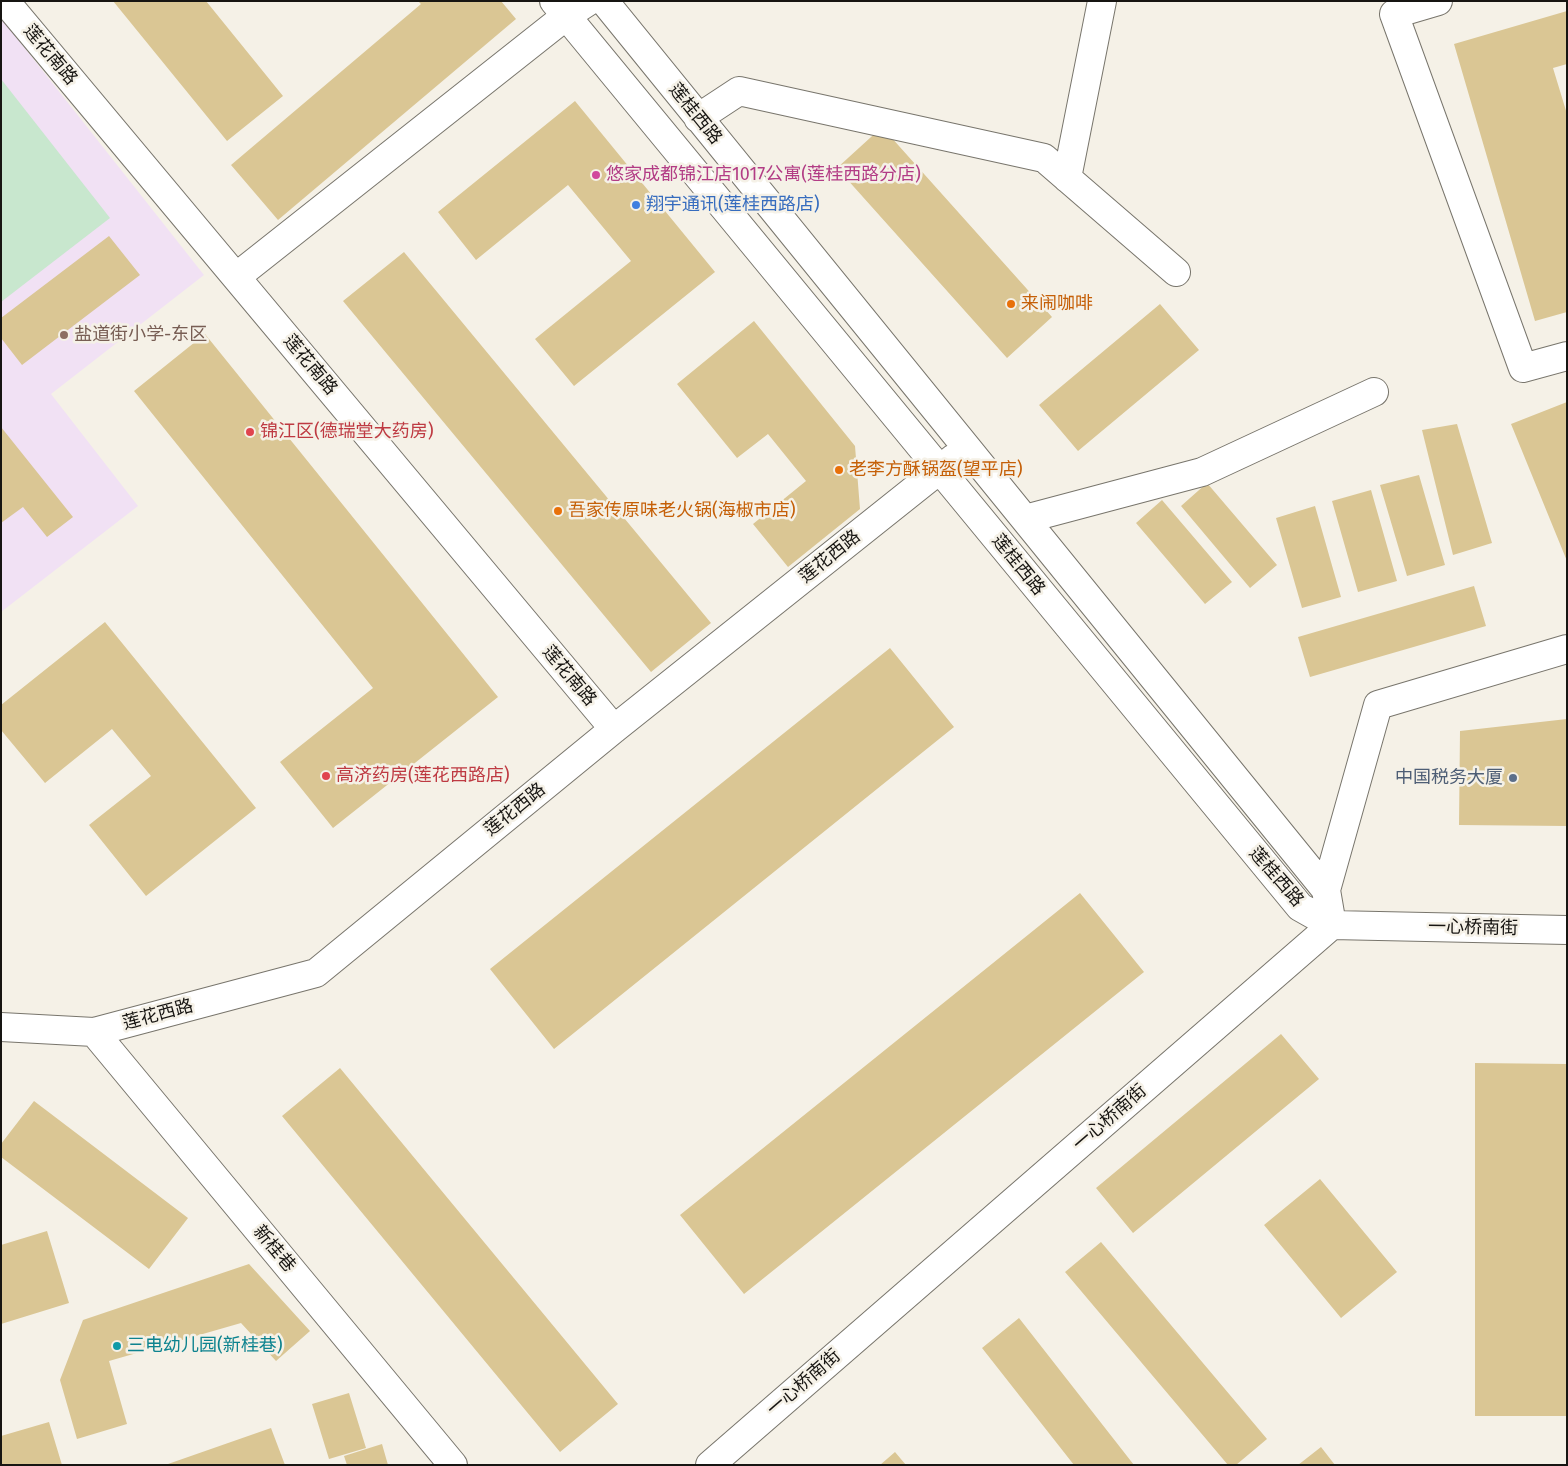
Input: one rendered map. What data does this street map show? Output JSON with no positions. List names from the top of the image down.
{
  "streets": {
    "street": [
      "莲花南路",
      "莲桂西路",
      "莲花西路",
      "一心桥南街",
      "新桂巷"
    ]
  },
  "crossings": [
    ["莲花南路", "莲花西路"],
    ["莲桂西路", "莲花西路"],
    ["莲桂西路", "一心桥南街"],
    ["莲花西路", "新桂巷"]
  ],
  "places": [
    "悠家成都锦江店1017公寓(莲桂西路分店)",
    "翔宇通讯(莲桂西路店)",
    "来闹咖啡",
    "盐道街小学-东区",
    "锦江区(德瑞堂大药房)",
    "老李方酥锅盔(望平店)",
    "吾家传原味老火锅(海椒市店)",
    "高济药房(莲花西路店)",
    "中国税务大厦",
    "三电幼儿园(新桂巷)"
  ]
}
